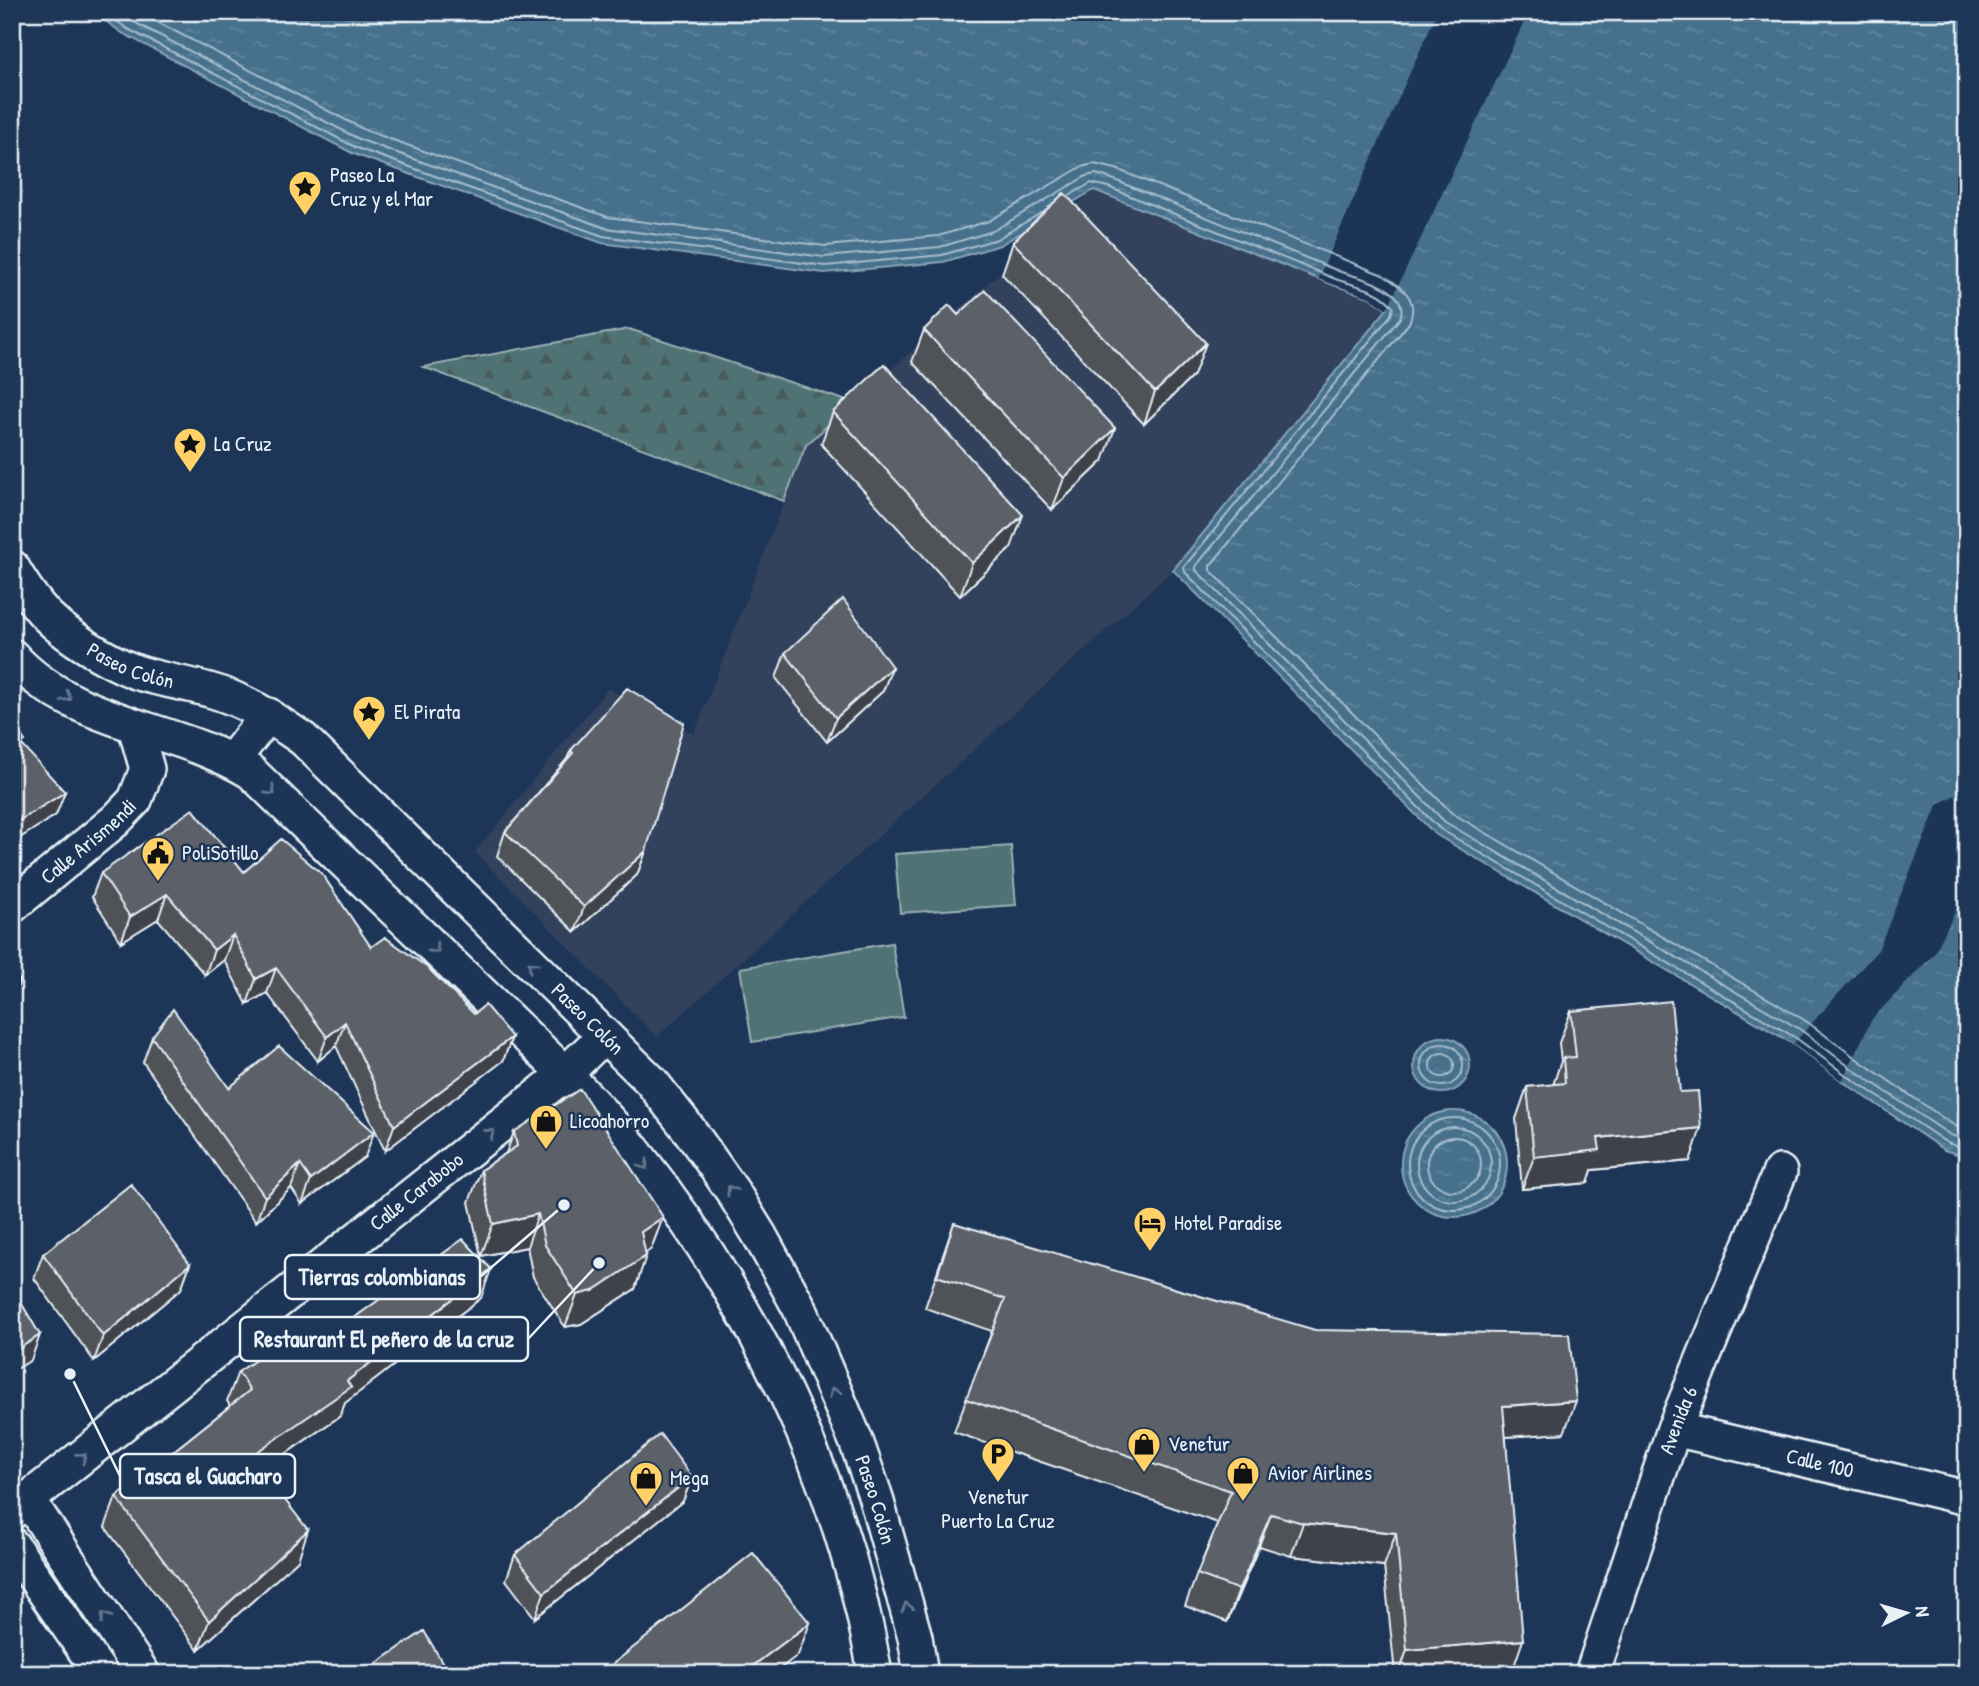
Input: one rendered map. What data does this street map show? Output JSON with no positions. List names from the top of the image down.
{
  "streets": {
    "street": [
      "Paseo Colón",
      "Calle Arismendi",
      "Calle Carabobo",
      "Avenida 6",
      "Calle 100"
    ]
  },
  "crossings": [
    ["Paseo Colón", "Calle Arismendi"],
    ["Paseo Colón", "Calle Carabobo"],
    ["Avenida 6", "Calle 100"]
  ],
  "one_way": ["Calle Carabobo"],
  "places": {
    "place": ["Paseo La Cruz y el Mar", "La Cruz", "El Pirata"],
    "public building": ["PoliSotillo"],
    "shop": [
      "Licoahorro",
      "Venetur",
      "Avior Airlines",
      "Mega"
    ],
    "other": ["Tierras colombianas", "Restaurant El peñero de la cruz", "Tasca el Guacharo"],
    "hotel": ["Hotel Paradise"],
    "parking": ["Venetur Puerto La Cruz"]
  },
  "north": "right"
}
